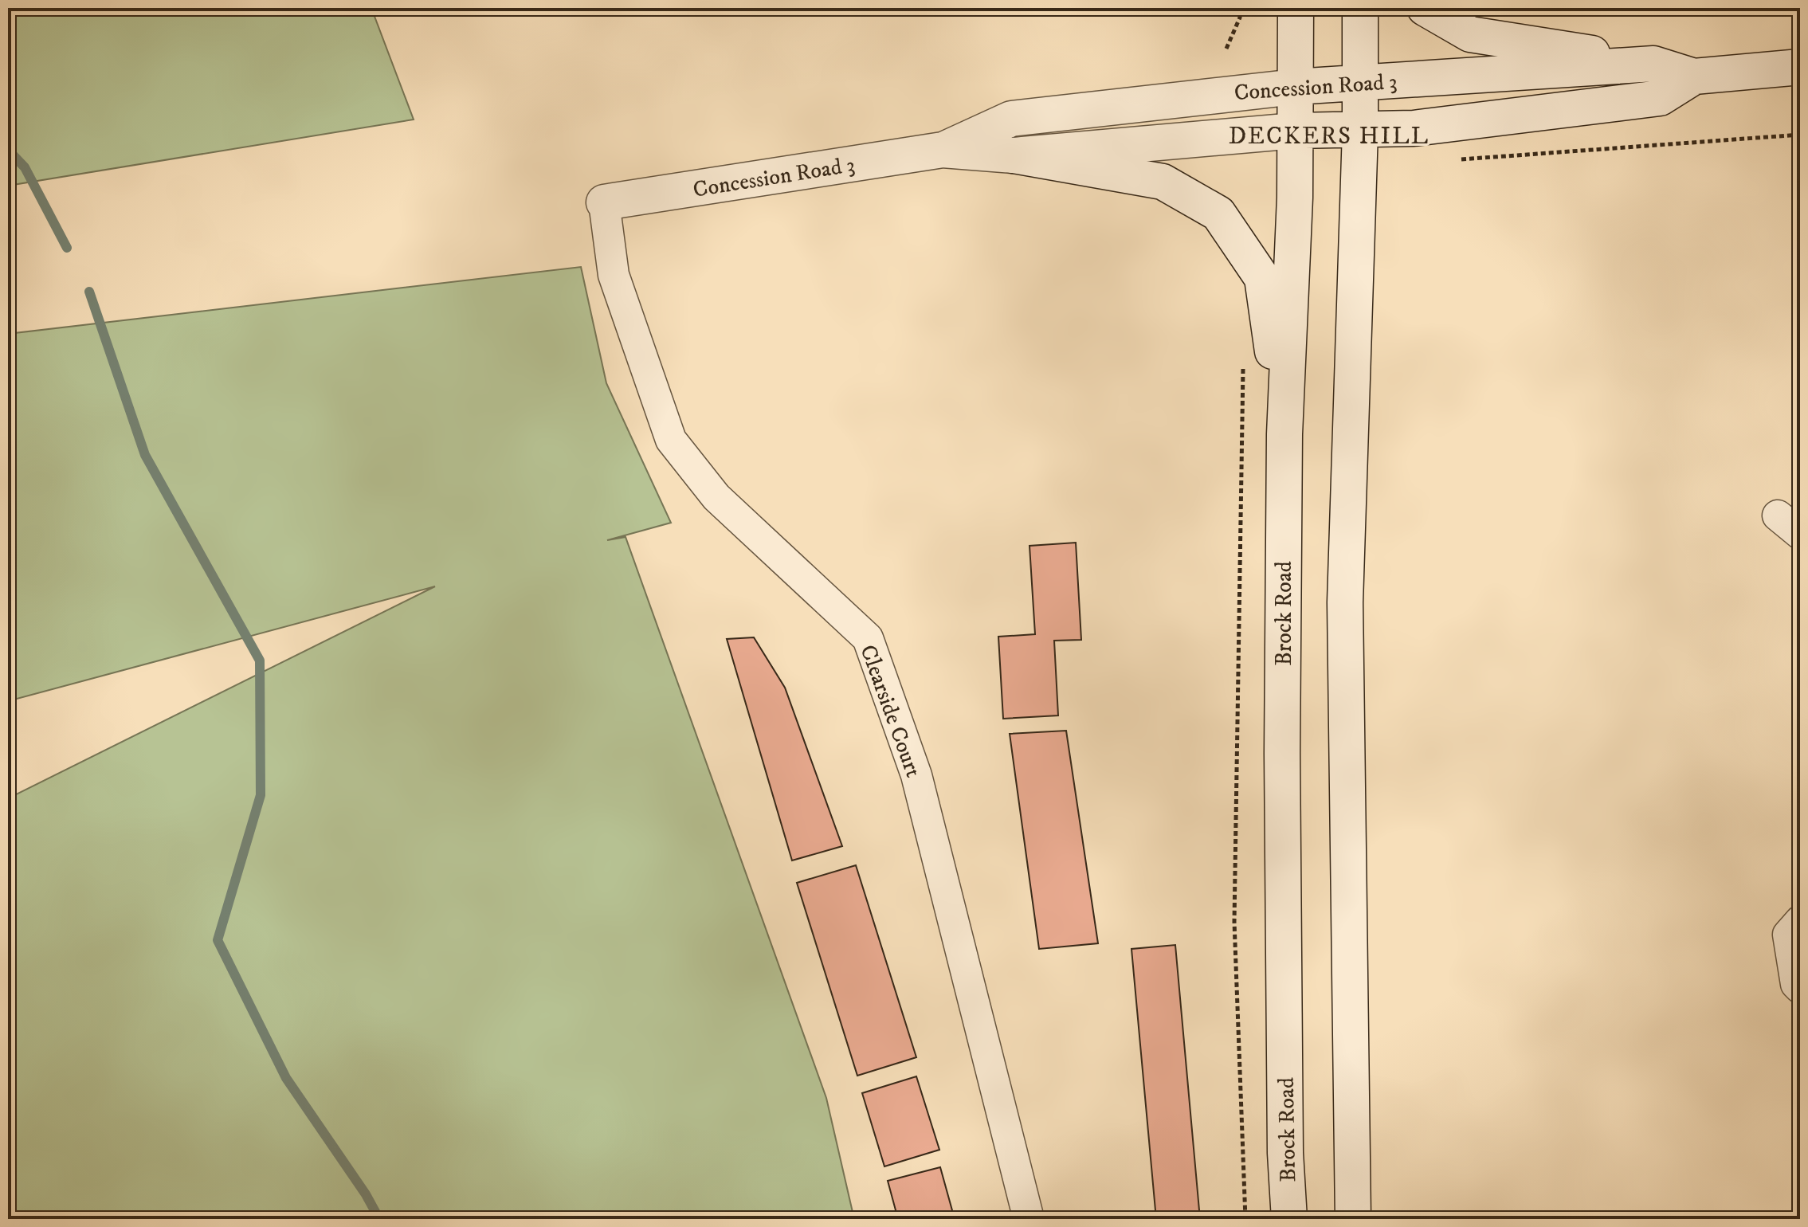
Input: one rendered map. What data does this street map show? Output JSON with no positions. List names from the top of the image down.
{
  "streets": {
    "main road": ["Concession Road 3", "Brock Road"],
    "street": ["Clearside Court"]
  },
  "crossings": [
    ["Concession Road 3", "Brock Road"],
    ["Concession Road 3", "Clearside Court"]
  ],
  "districts": ["DECKERS HILL"]
}
